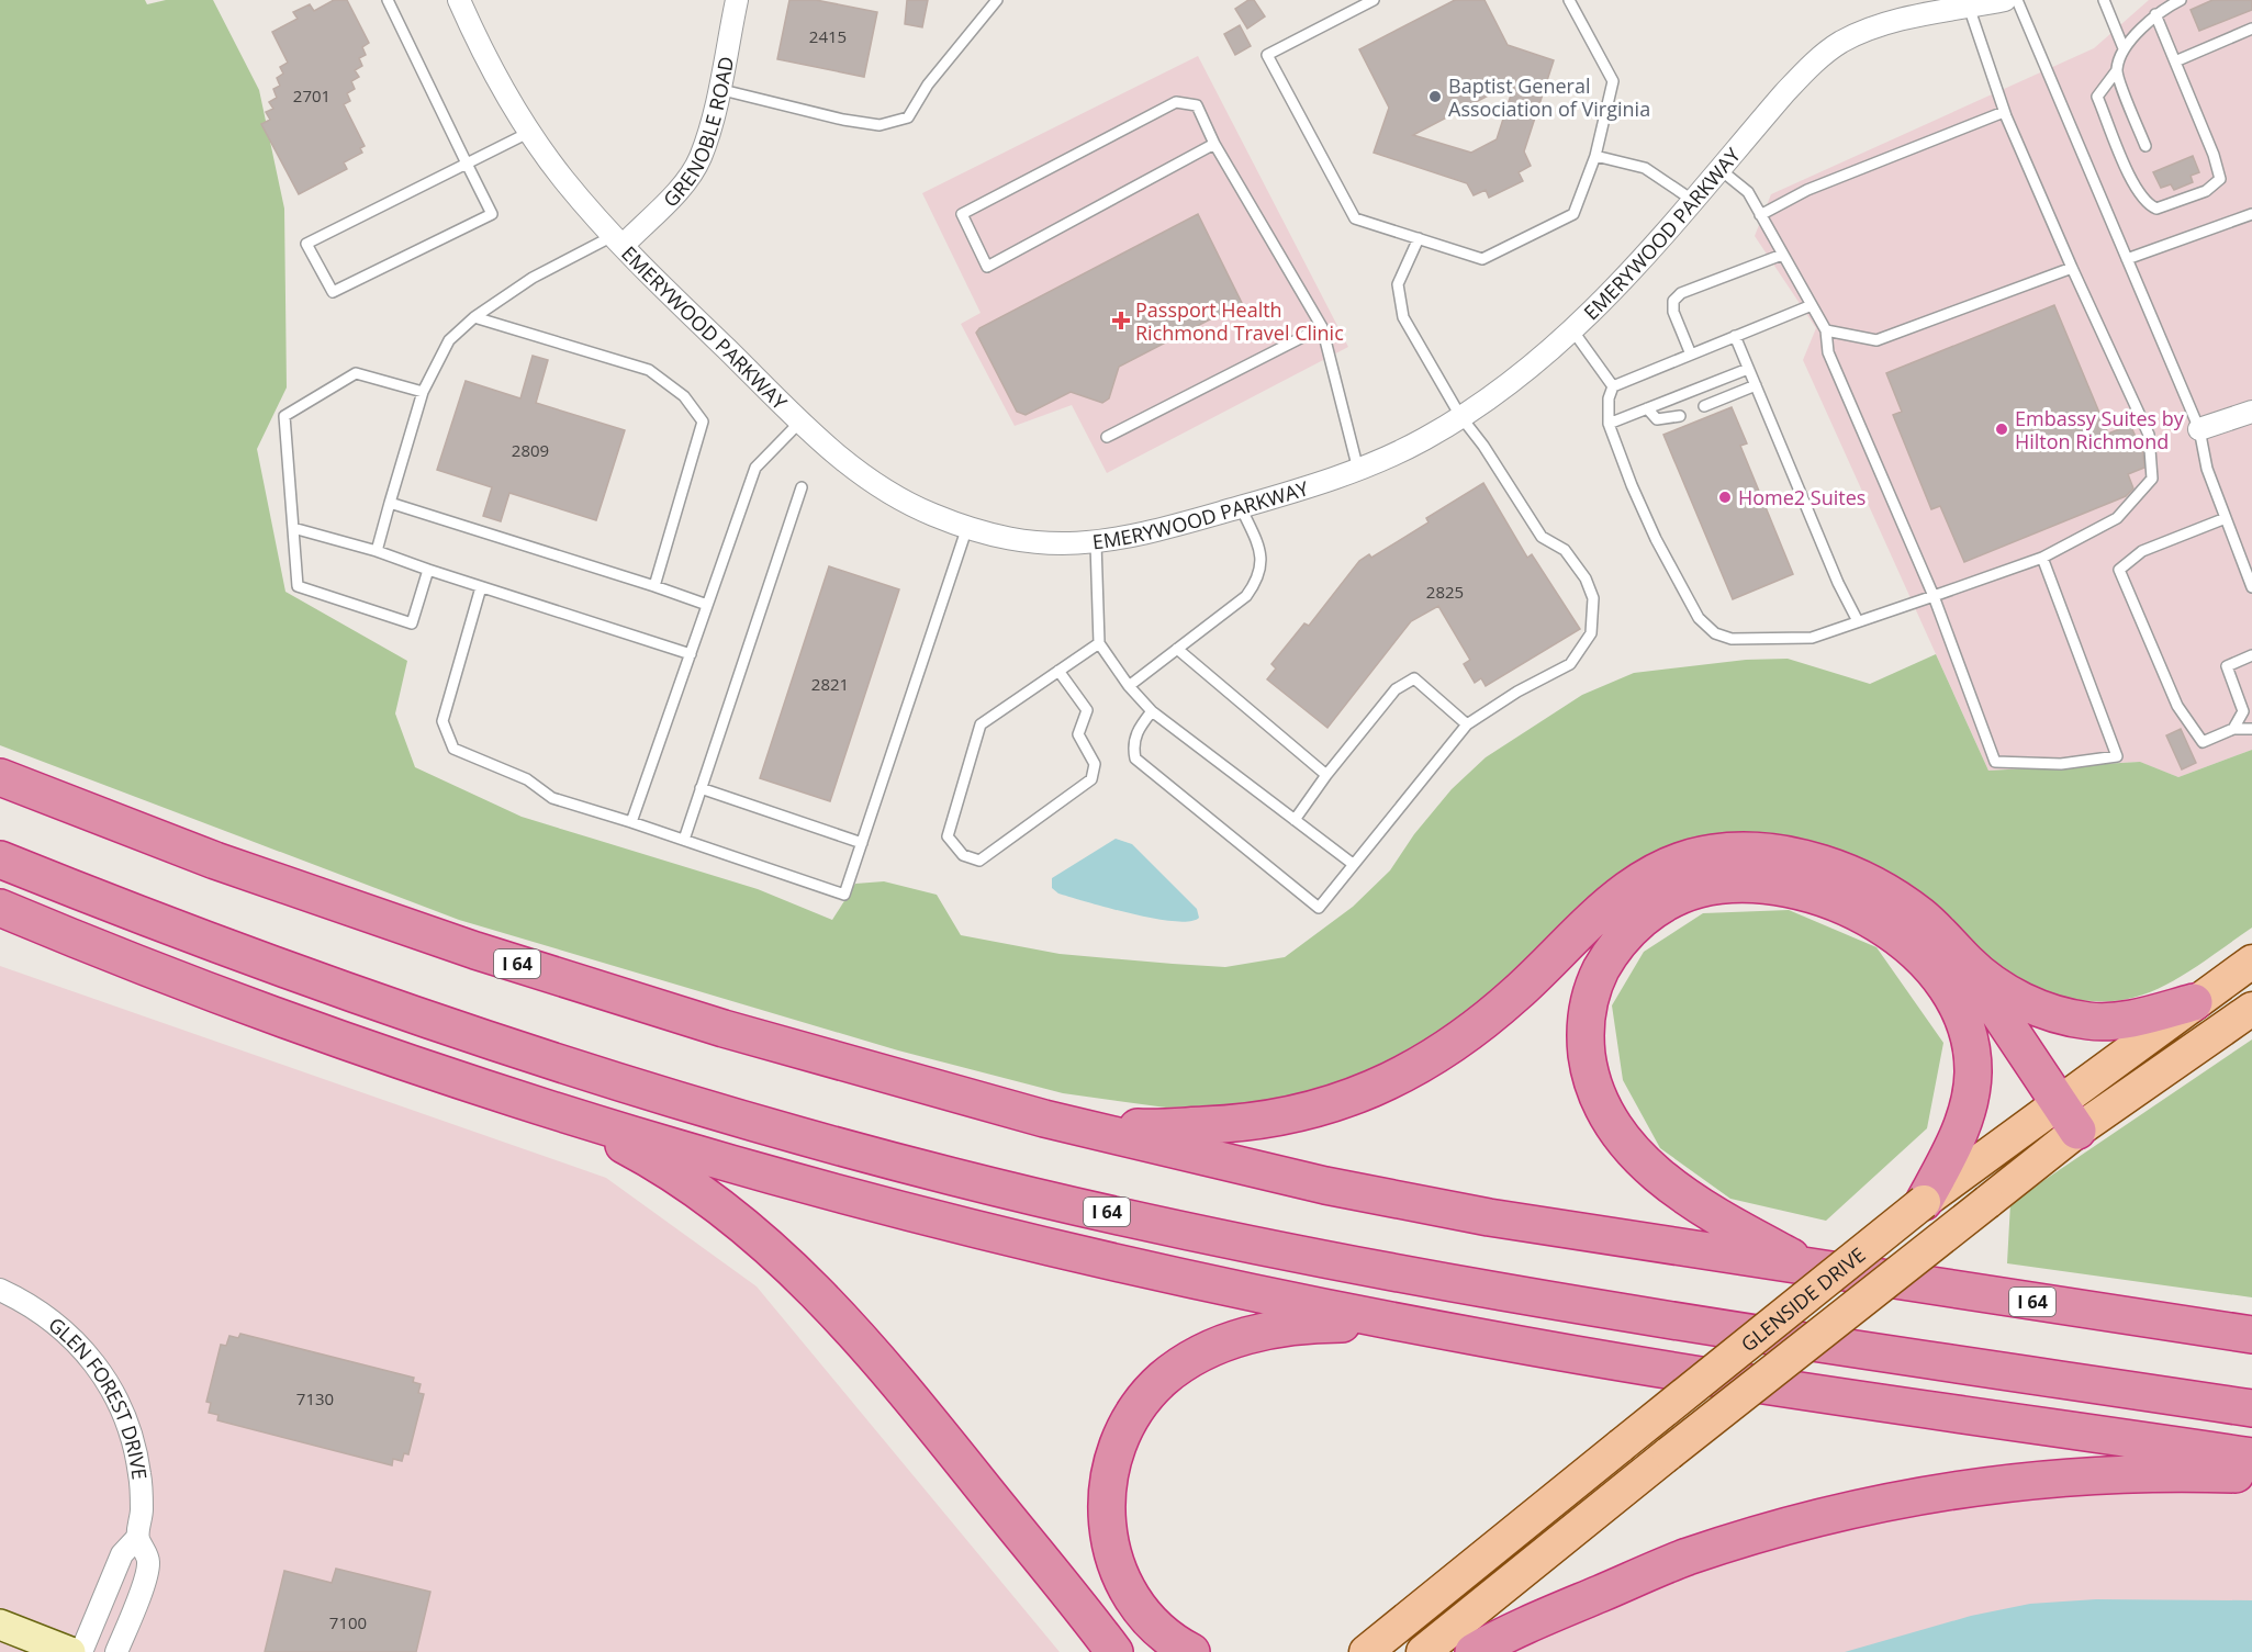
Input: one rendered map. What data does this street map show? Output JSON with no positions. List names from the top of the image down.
{
  "streets": {
    "highway": ["I 64"],
    "main road": ["GLENSIDE DRIVE"],
    "street": ["GRENOBLE ROAD", "EMERYWOOD PARKWAY", "GLEN FOREST DRIVE"]
  },
  "crossings": [
    ["GRENOBLE ROAD", "EMERYWOOD PARKWAY"]
  ],
  "places": {
    "other": ["Baptist General Association of Virginia", "Embassy Suites by Hilton Richmond", "Home2 Suites"],
    "health": ["Passport Health Richmond Travel Clinic"]
  },
  "house_numbers": [
    "2415",
    "2701",
    "2809",
    "2825",
    "2821",
    "7130",
    "7100"
  ]
}
